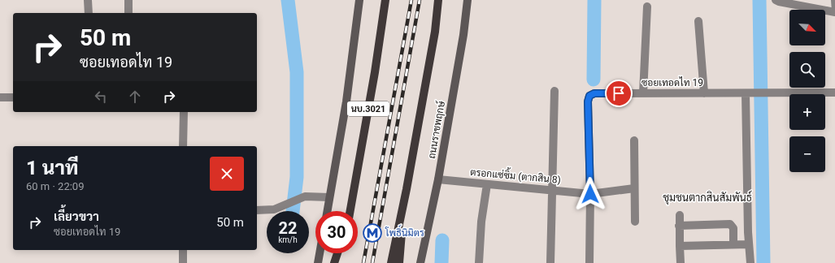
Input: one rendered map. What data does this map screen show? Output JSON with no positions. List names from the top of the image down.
{
  "streets": {
    "main road": ["นบ.3021", "ถนนราชพฤกษ์"],
    "street": ["ซอยเทอดไท 19", "ตรอกแซ่ซิ้ม (ตากสิน 8)"]
  },
  "crossings": [
    ["ซอยเทอดไท 19", "ตรอกแซ่ซิ้ม (ตากสิน 8)"],
    ["ถนนราชพฤกษ์", "ตรอกแซ่ซิ้ม (ตากสิน 8)"]
  ],
  "districts": ["ชุมชนตากสินสัมพันธ์"],
  "places": {
    "metro station": ["โพธิ์นิมิตร"]
  },
  "north": "bottom right",
  "page": {
    "map_buttons": ["+", "−"],
    "turn": ["50 m", "ซอยเทอดไท 19"],
    "heading": ["1 นาที", "60 m · 22:09"],
    "list": [
      {
        "name": "เลี้ยวขวา",
        "note": "ซอยเทอดไท 19",
        "value": "50 m"
      }
    ],
    "speed": "22 km/h",
    "limit": "30"
  }
}
